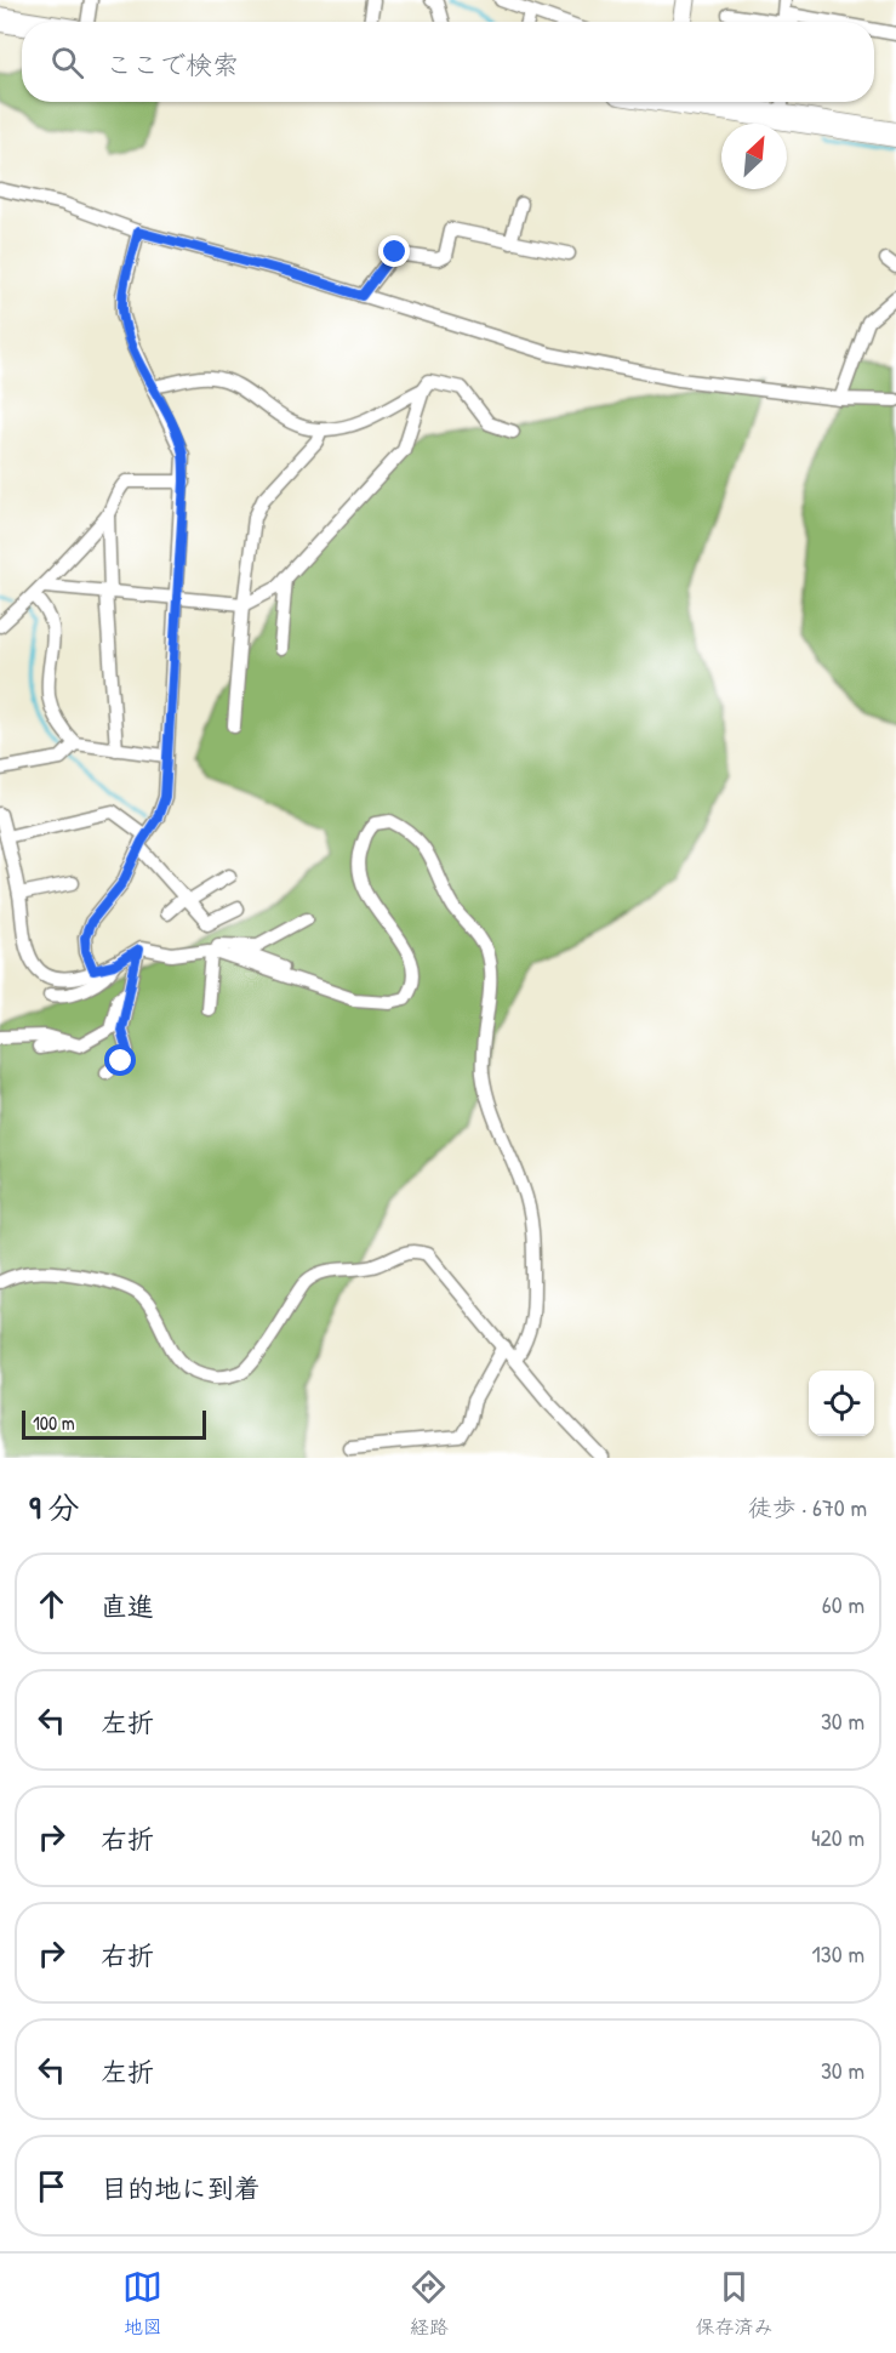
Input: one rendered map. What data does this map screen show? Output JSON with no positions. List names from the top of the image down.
{
  "scale_bar": "100 m",
  "north": "top right",
  "page": {
    "search": "ここで検索",
    "scale": "100 m",
    "heading": ["9 分", "徒歩 · 670 m"],
    "list": [
      ["直進", "60 m"],
      ["左折", "30 m"],
      ["右折", "420 m"],
      ["右折", "130 m"],
      ["左折", "30 m"],
      "目的地に到着"
    ],
    "nav": ["地図", "経路", "保存済み"]
  }
}
